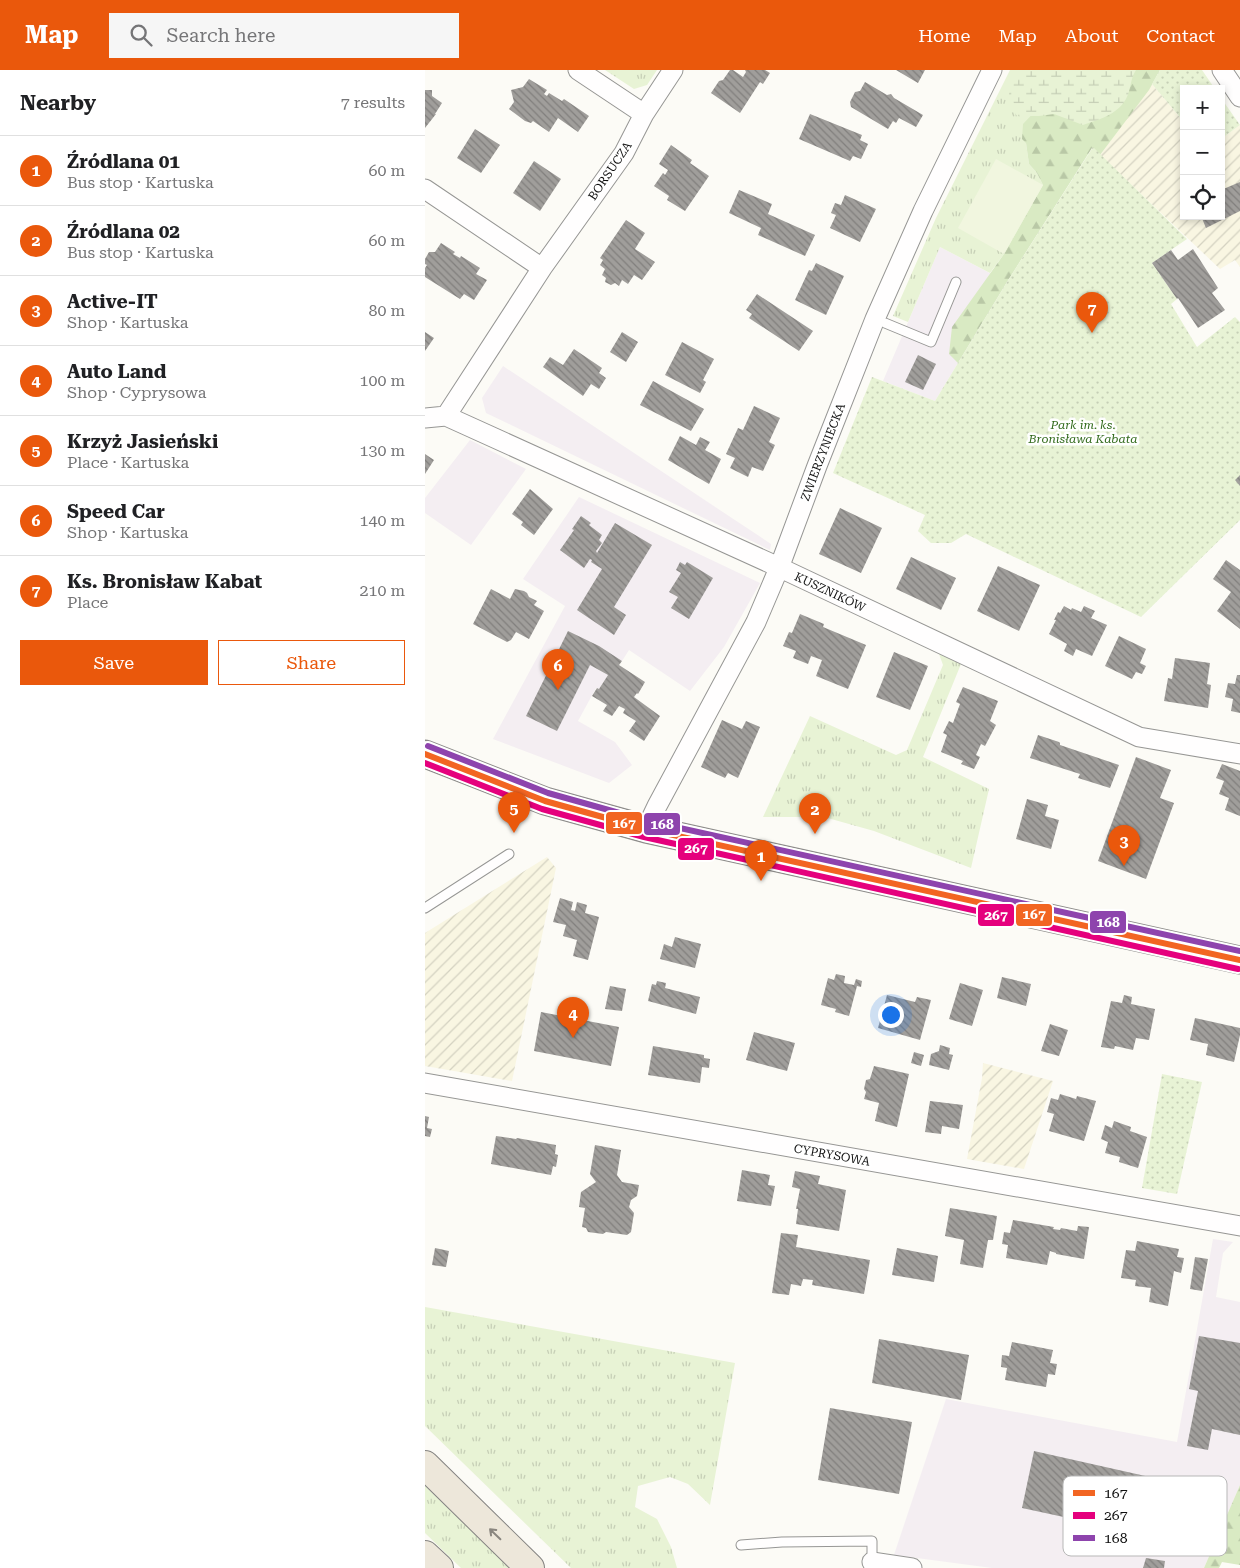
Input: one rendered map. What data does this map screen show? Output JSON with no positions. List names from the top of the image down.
{
  "streets": {
    "street": [
      "BORSUCZA",
      "ZWIERZYNIECKA",
      "KUSZNIKÓW",
      "CYPRYSOWA"
    ]
  },
  "crossings": [
    ["BORSUCZA", "KUSZNIKÓW"],
    ["ZWIERZYNIECKA", "KUSZNIKÓW"]
  ],
  "parks": ["Park im. ks. Bronisława Kabata"],
  "lines": ["transit line 168", "transit line 167", "transit line 267"],
  "legend": ["167", "267", "168"],
  "page": {
    "header": "Map",
    "search": "Search here",
    "nav": [
      "Home",
      "Map",
      "About",
      "Contact"
    ],
    "heading": ["Nearby", "7 results"],
    "map_buttons": ["+", "−"],
    "list": [
      {
        "mark": "1",
        "name": "Źródlana 01",
        "note": "Bus stop · Kartuska",
        "value": "60 m"
      },
      {
        "mark": "2",
        "name": "Źródlana 02",
        "note": "Bus stop · Kartuska",
        "value": "60 m"
      },
      {
        "mark": "3",
        "name": "Active-IT",
        "note": "Shop · Kartuska",
        "value": "80 m"
      },
      {
        "mark": "4",
        "name": "Auto Land",
        "note": "Shop · Cyprysowa",
        "value": "100 m"
      },
      {
        "mark": "5",
        "name": "Krzyż Jasieński",
        "note": "Place · Kartuska",
        "value": "130 m"
      },
      {
        "mark": "6",
        "name": "Speed Car",
        "note": "Shop · Kartuska",
        "value": "140 m"
      },
      {
        "mark": "7",
        "name": "Ks. Bronisław Kabat",
        "note": "Place",
        "value": "210 m"
      }
    ],
    "pins": [
      "7",
      "6",
      "5",
      "2",
      "3",
      "1",
      "4"
    ],
    "buttons": ["Save", "Share"]
  }
}
